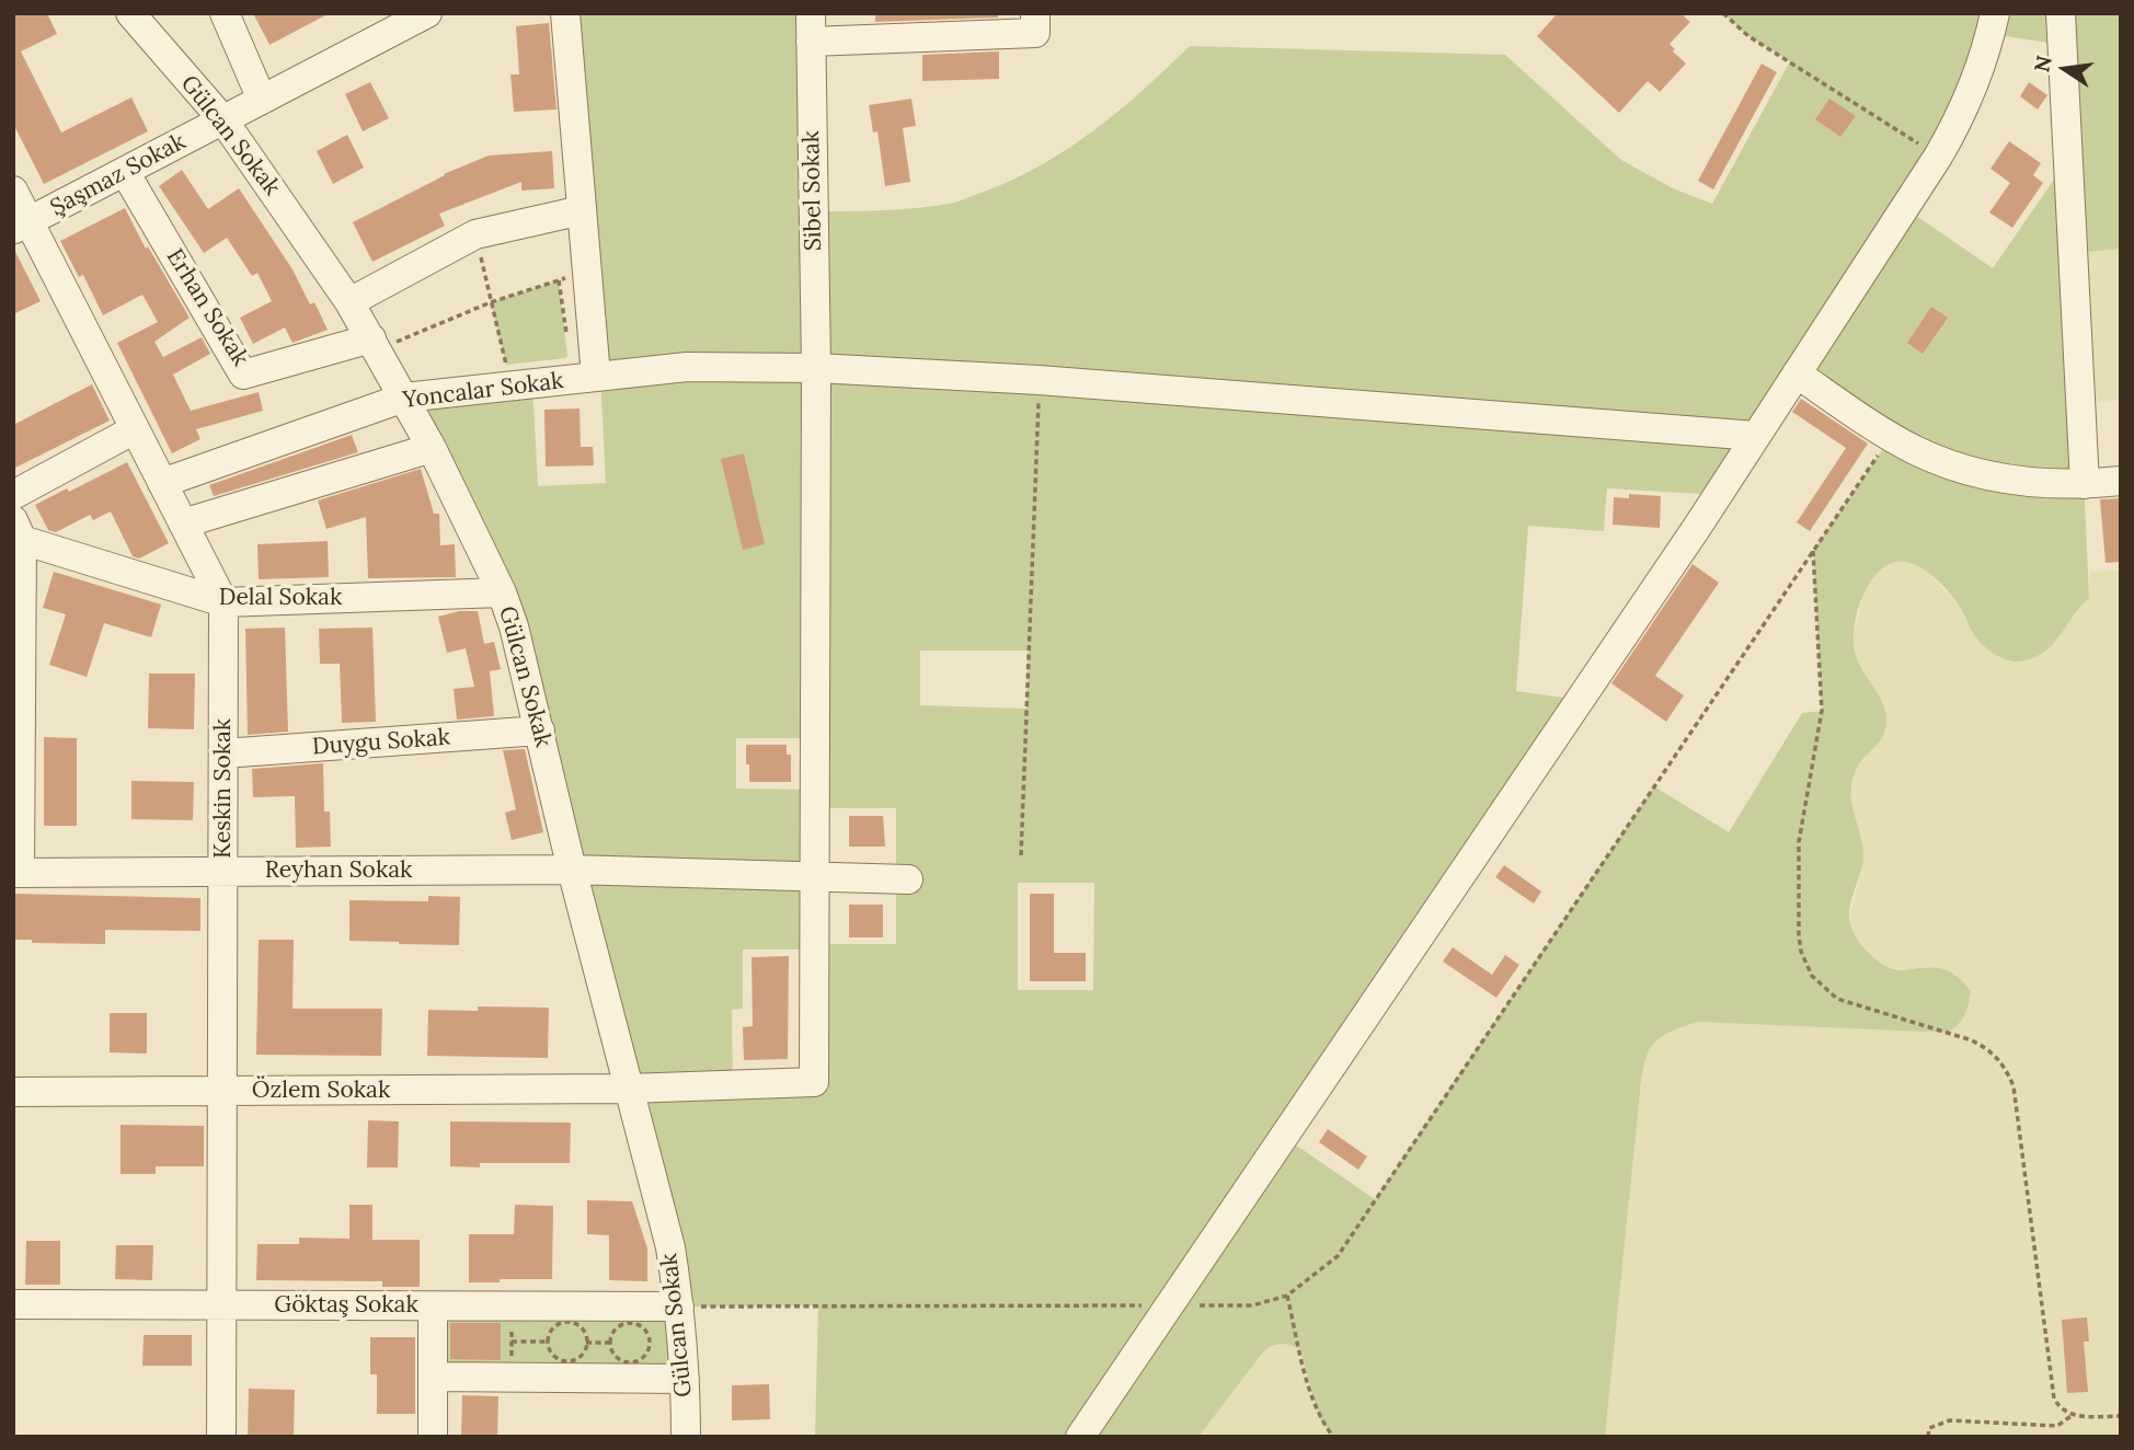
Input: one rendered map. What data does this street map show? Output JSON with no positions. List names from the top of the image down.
{
  "streets": {
    "street": [
      "Gülcan Sokak",
      "Şaşmaz Sokak",
      "Sibel Sokak",
      "Erhan Sokak",
      "Yoncalar Sokak",
      "Delal Sokak",
      "Duygu Sokak",
      "Keskin Sokak",
      "Reyhan Sokak",
      "Özlem Sokak",
      "Göktaş Sokak"
    ]
  },
  "crossings": [
    ["Gülcan Sokak", "Şaşmaz Sokak"],
    ["Gülcan Sokak", "Erhan Sokak"],
    ["Gülcan Sokak", "Yoncalar Sokak"],
    ["Gülcan Sokak", "Delal Sokak"],
    ["Gülcan Sokak", "Duygu Sokak"],
    ["Gülcan Sokak", "Reyhan Sokak"],
    ["Gülcan Sokak", "Özlem Sokak"],
    ["Gülcan Sokak", "Göktaş Sokak"],
    ["Şaşmaz Sokak", "Erhan Sokak"],
    ["Şaşmaz Sokak", "Keskin Sokak"],
    ["Sibel Sokak", "Yoncalar Sokak"],
    ["Sibel Sokak", "Reyhan Sokak"],
    ["Sibel Sokak", "Özlem Sokak"],
    ["Yoncalar Sokak", "Keskin Sokak"],
    ["Delal Sokak", "Keskin Sokak"],
    ["Duygu Sokak", "Keskin Sokak"],
    ["Keskin Sokak", "Reyhan Sokak"],
    ["Keskin Sokak", "Özlem Sokak"],
    ["Keskin Sokak", "Göktaş Sokak"],
    ["Reyhan Sokak", "Özlem Sokak"]
  ],
  "north": "left"
}
